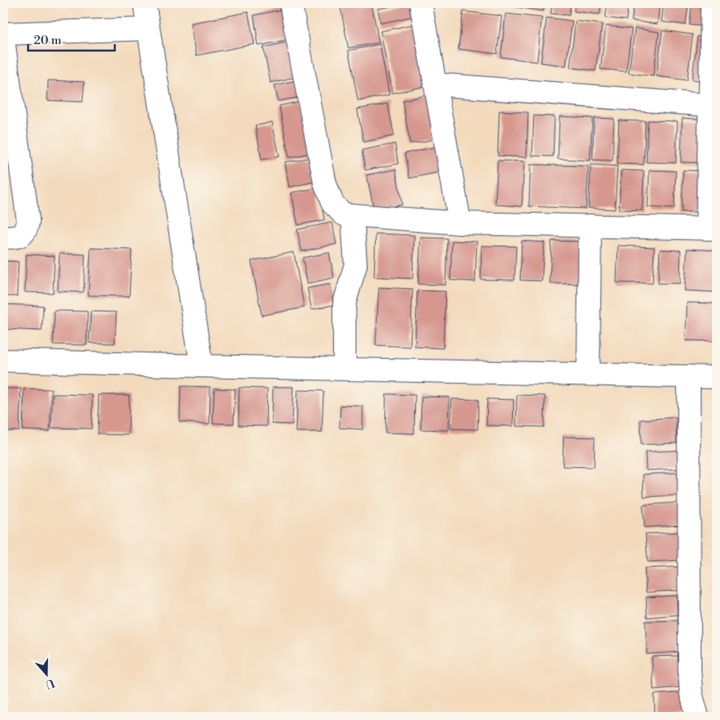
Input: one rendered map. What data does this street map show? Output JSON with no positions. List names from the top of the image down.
{
  "scale_bar": "20 m",
  "north": "bottom"
}
